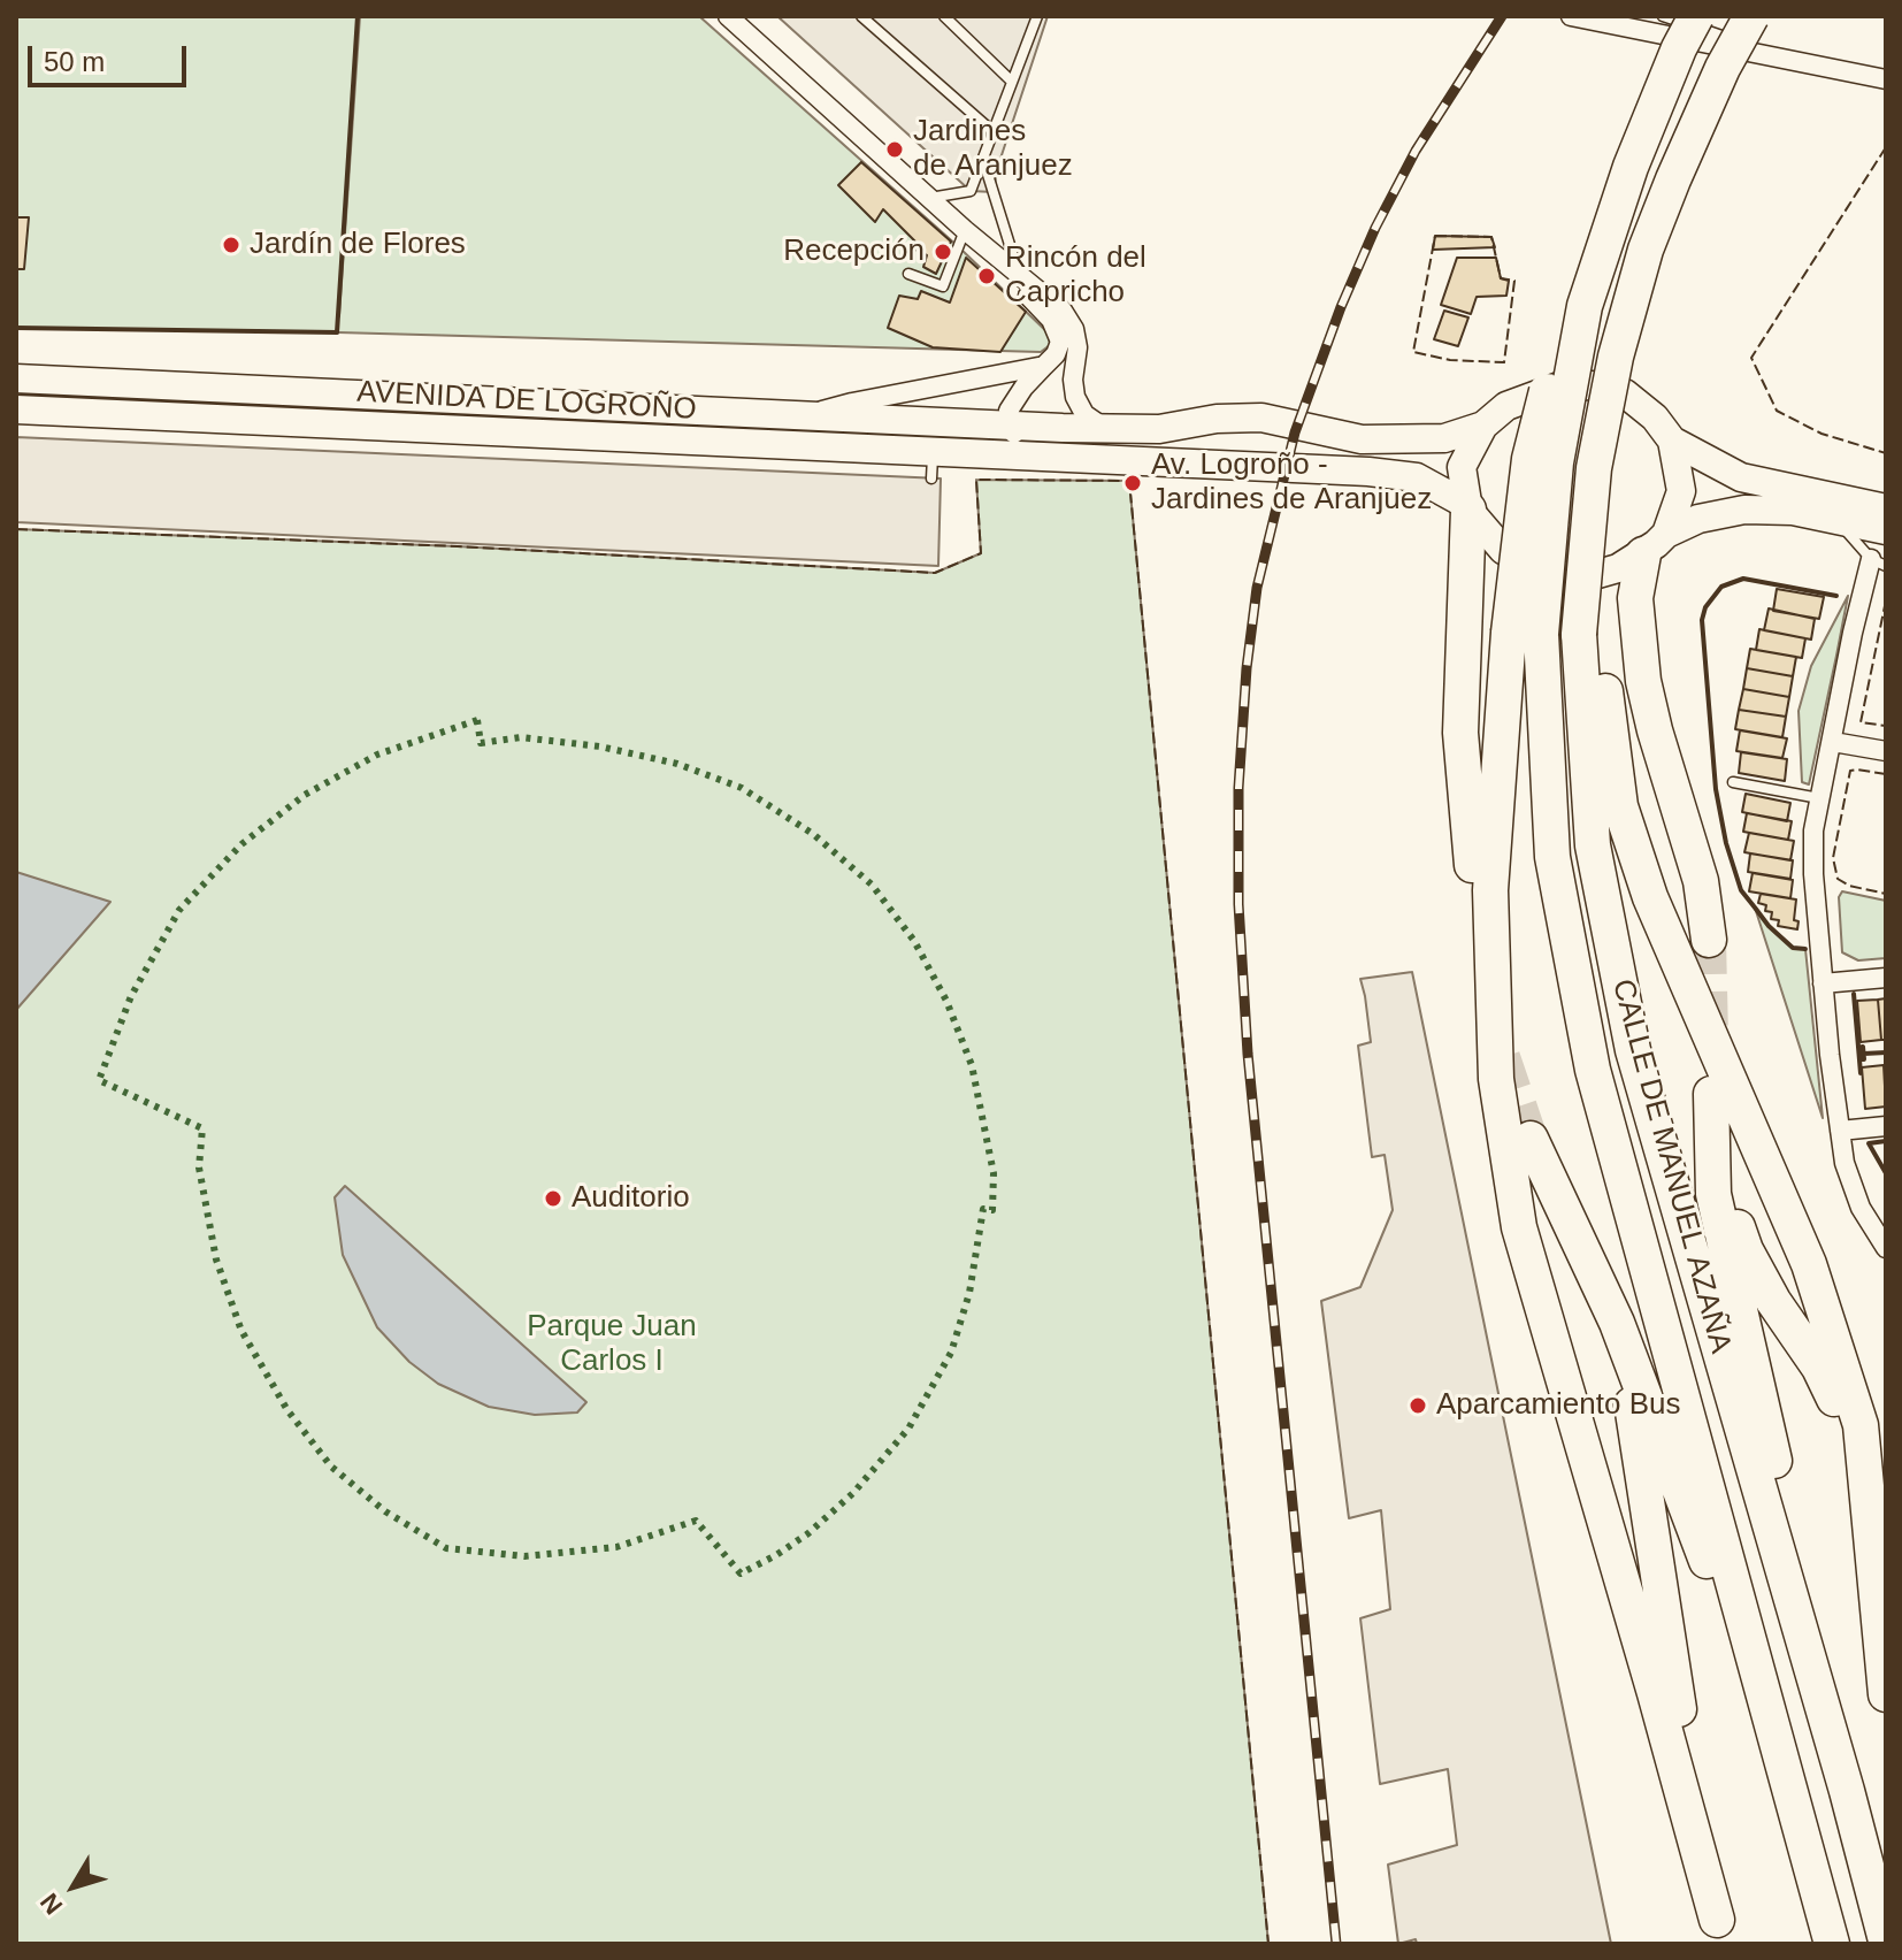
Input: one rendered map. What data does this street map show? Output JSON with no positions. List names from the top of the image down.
{
  "streets": {
    "highway": ["CALLE DE MANUEL AZAÑA"],
    "main road": ["AVENIDA DE LOGROÑO"]
  },
  "parks": ["Parque Juan Carlos I"],
  "places": [
    "Jardines de Aranjuez",
    "Jardín de Flores",
    "Recepción",
    "Rincón del Capricho",
    "Av. Logroño - Jardines de Aranjuez",
    "Auditorio",
    "Aparcamiento Bus"
  ],
  "scale_bar": "50 m",
  "north": "bottom left"
}
